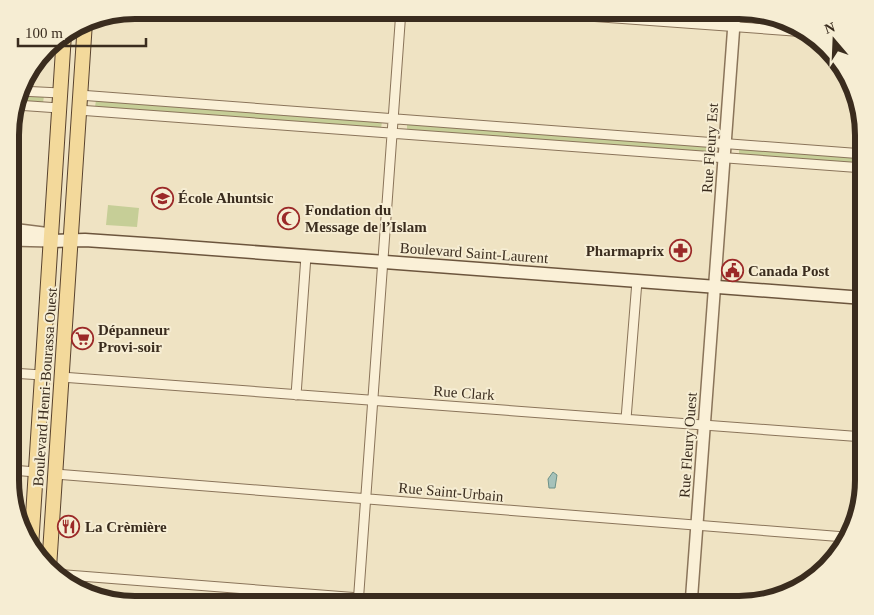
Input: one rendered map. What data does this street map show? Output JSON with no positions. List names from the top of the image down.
{
  "streets": {
    "main road": ["Boulevard Saint-Laurent", "Boulevard Henri-Bourassa Ouest"],
    "street": [
      "Rue Fleury Est",
      "Rue Clark",
      "Rue Fleury Ouest",
      "Rue Saint-Urbain"
    ]
  },
  "crossings": [
    ["Rue Fleury Est", "Boulevard Saint-Laurent"],
    ["Rue Fleury Est", "Rue Fleury Ouest"],
    ["Boulevard Saint-Laurent", "Boulevard Henri-Bourassa Ouest"],
    ["Boulevard Saint-Laurent", "Rue Fleury Ouest"],
    ["Boulevard Henri-Bourassa Ouest", "Rue Clark"],
    ["Boulevard Henri-Bourassa Ouest", "Rue Saint-Urbain"],
    ["Rue Clark", "Rue Fleury Ouest"],
    ["Rue Fleury Ouest", "Rue Saint-Urbain"]
  ],
  "places": {
    "school or university": ["École Ahuntsic"],
    "mosque": ["Fondation du Message de l’Islam"],
    "pharmacy": ["Pharmaprix"],
    "public building": ["Canada Post"],
    "supermarket": ["Dépanneur Provi-soir"],
    "restaurant": ["La Crèmière"]
  },
  "scale_bar": "100 m",
  "north": "top"
}
